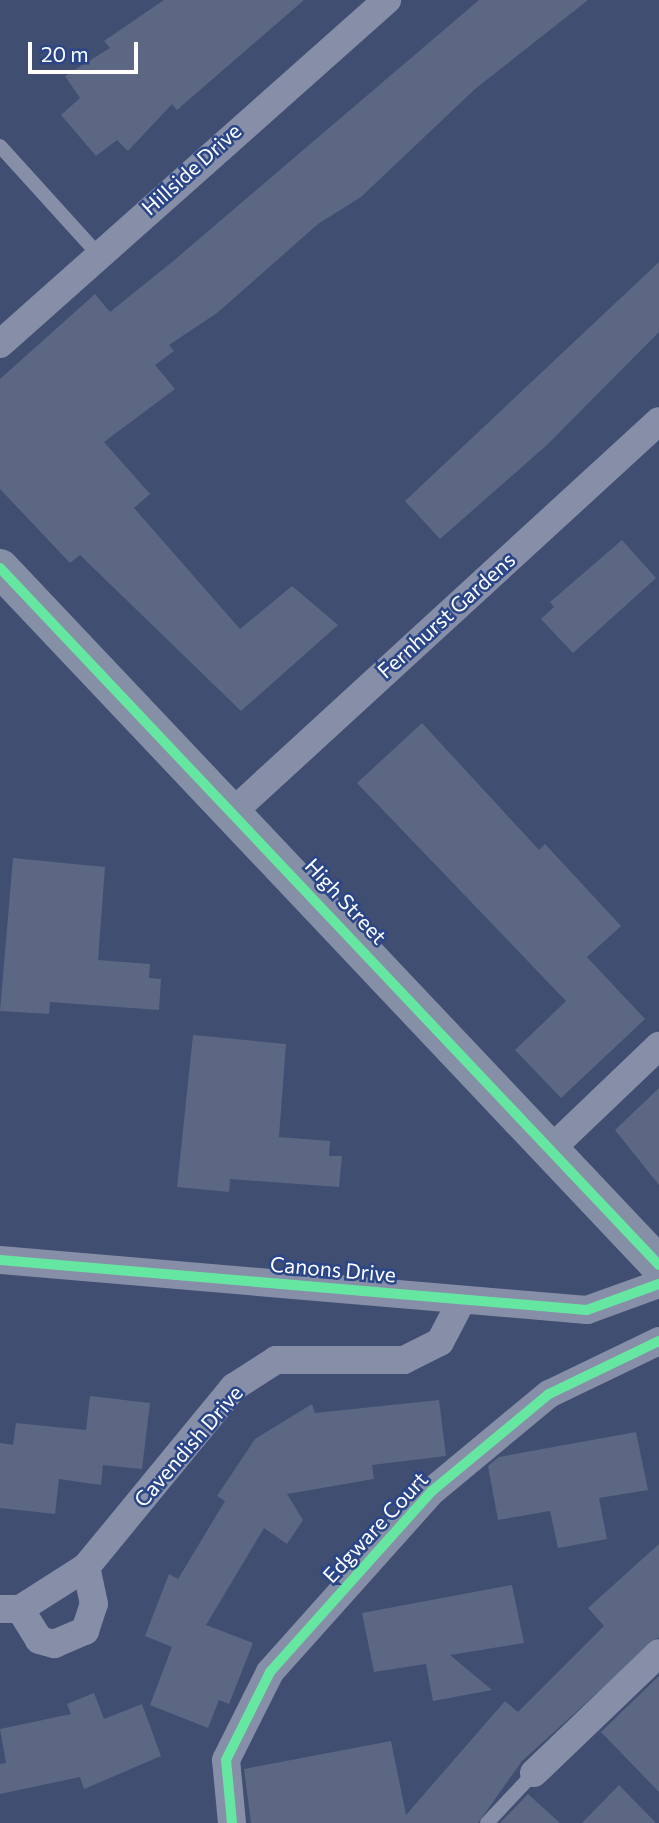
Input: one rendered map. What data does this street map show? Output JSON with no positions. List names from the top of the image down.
{
  "streets": {
    "main road": ["High Street"],
    "street": [
      "Hillside Drive",
      "Fernhurst Gardens",
      "Canons Drive",
      "Cavendish Drive",
      "Edgware Court"
    ]
  },
  "crossings": [
    ["Fernhurst Gardens", "High Street"],
    ["Canons Drive", "Cavendish Drive"]
  ],
  "scale_bar": "20 m"
}
